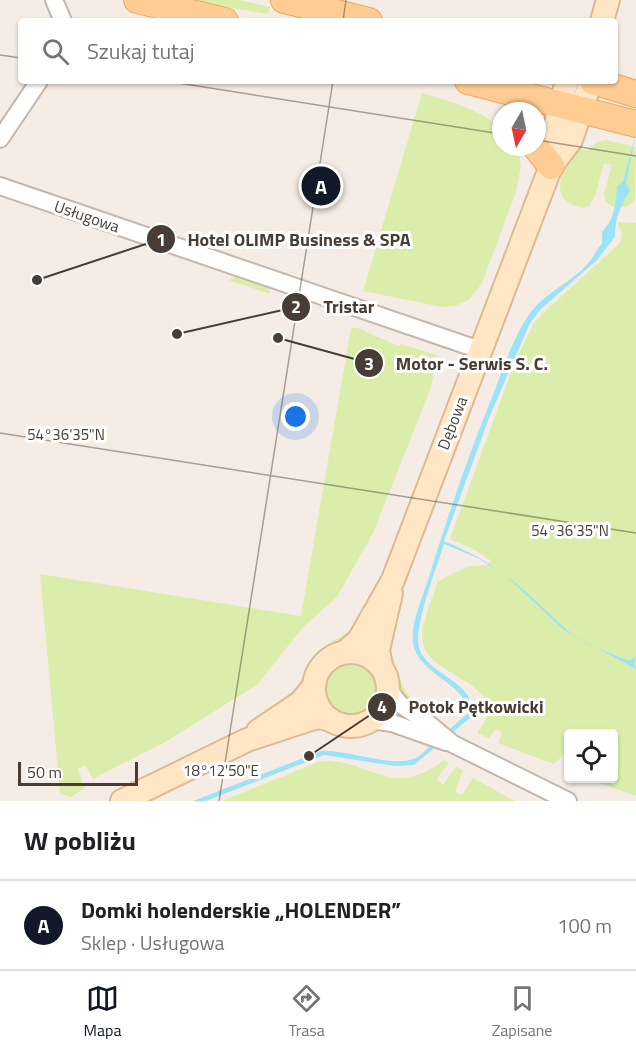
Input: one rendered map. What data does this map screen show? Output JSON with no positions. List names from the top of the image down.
{
  "streets": {
    "main road": ["Dębowa"],
    "street": ["Usługowa"]
  },
  "crossings": [
    ["Usługowa", "Dębowa"]
  ],
  "places": [
    "Hotel OLIMP Business & SPA",
    "Tristar",
    "Motor - Serwis S. C.",
    "Potok Pętkowicki"
  ],
  "scale_bar": "50 m",
  "north": "bottom",
  "page": {
    "search": "Szukaj tutaj",
    "pins": "A",
    "scale": "50 m",
    "heading": "W pobliżu",
    "list": [
      {
        "mark": "A",
        "name": "Domki holenderskie „HOLENDER”",
        "note": "Sklep · Usługowa",
        "value": "100 m"
      }
    ],
    "nav": ["Mapa", "Trasa", "Zapisane"]
  },
  "coordinates": ["54°36'35\"N", "18°12'50\"E"]
}
